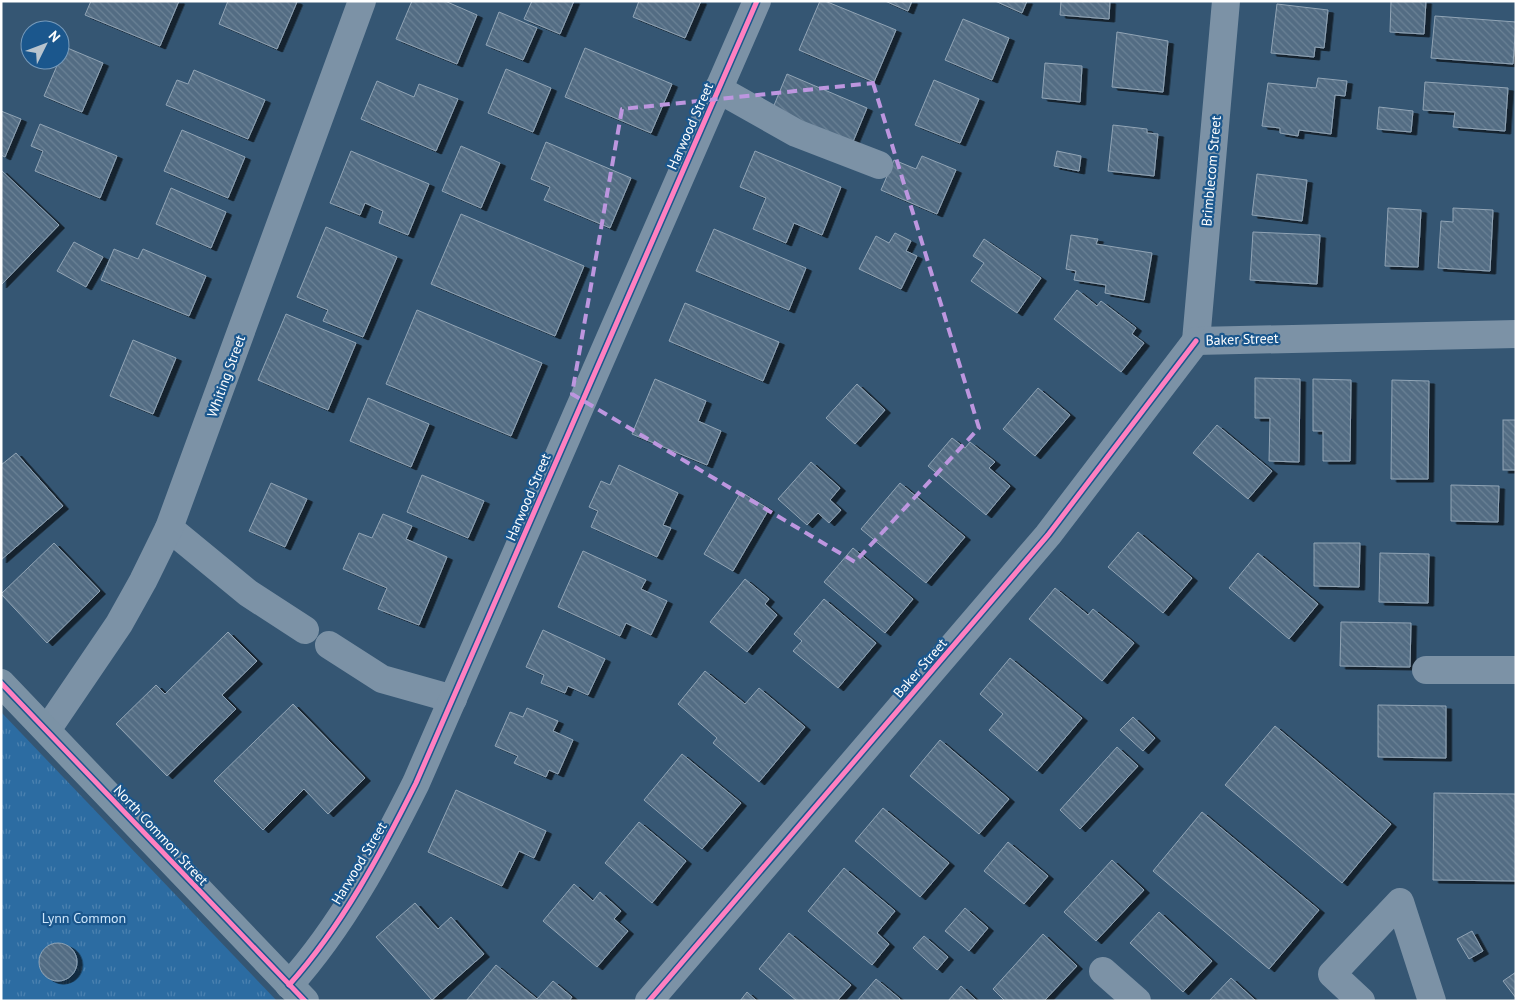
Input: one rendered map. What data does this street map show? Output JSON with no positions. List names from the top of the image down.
{
  "streets": {
    "main road": ["North Common Street"],
    "street": [
      "Harwood Street",
      "Brimblecom Street",
      "Baker Street",
      "Whiting Street"
    ]
  },
  "crossings": [
    ["Harwood Street", "North Common Street"],
    ["Brimblecom Street", "Baker Street"],
    ["Whiting Street", "North Common Street"]
  ],
  "parks": ["Lynn Common"],
  "north": "top right"
}
